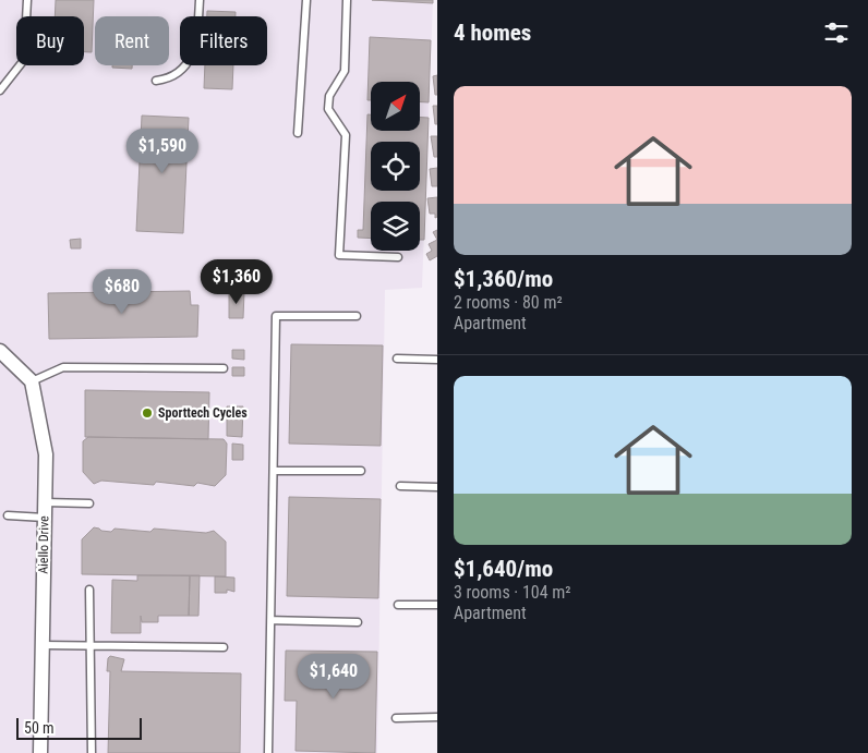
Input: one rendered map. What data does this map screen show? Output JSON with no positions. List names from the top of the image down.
{
  "streets": {
    "street": ["Aiello Drive"]
  },
  "places": ["Sporttech Cycles"],
  "scale_bar": "50 m",
  "north": "top right",
  "page": {
    "heading": "4 homes",
    "chip": ["Buy", "Rent", "Filters"],
    "list": [
      {
        "name": "$1,360/mo",
        "note": "2 rooms · 80 m² · Apartment"
      },
      {
        "name": "$1,640/mo",
        "note": "3 rooms · 104 m² · Apartment"
      }
    ],
    "price": [
      "$1,590",
      "$1,360",
      "$680",
      "$1,640"
    ],
    "scale": "50 m"
  }
}
